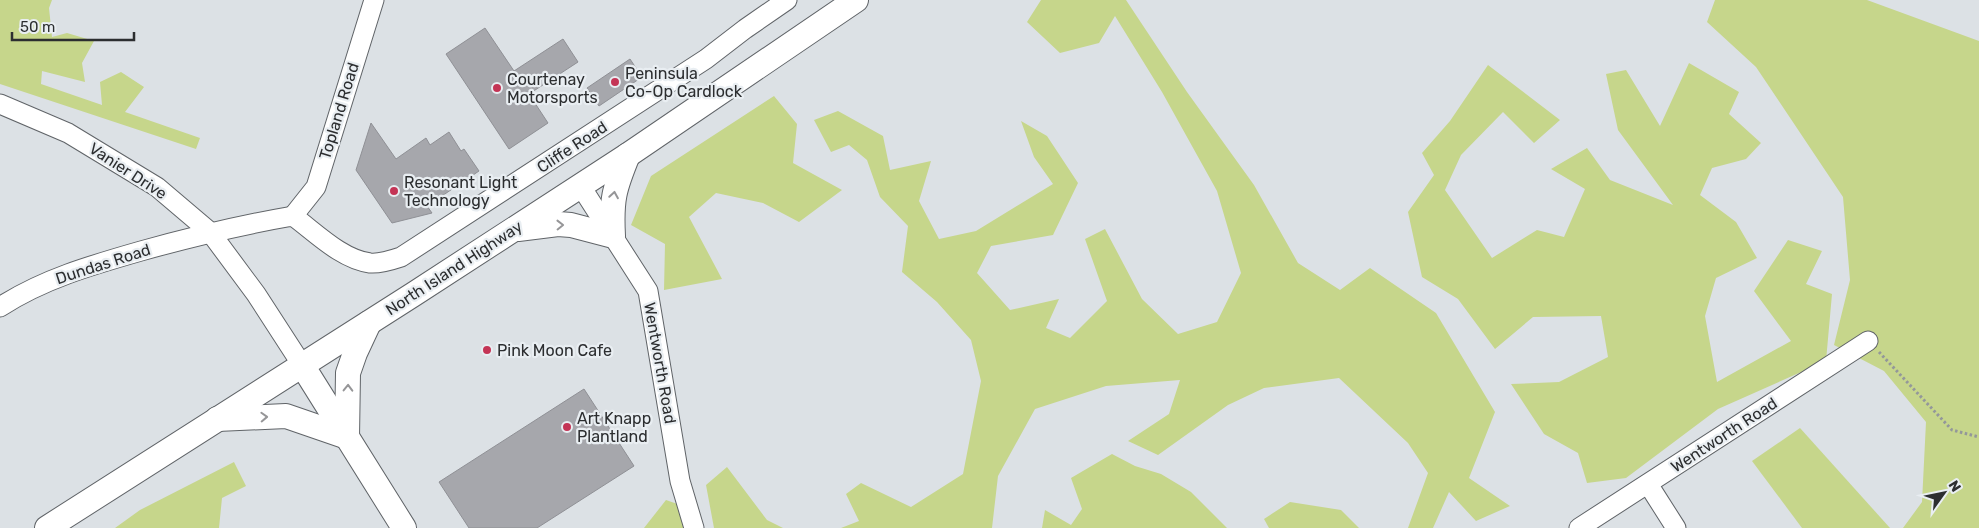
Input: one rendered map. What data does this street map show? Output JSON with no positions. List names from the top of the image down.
{
  "streets": {
    "main road": ["North Island Highway"],
    "street": [
      "Topland Road",
      "Cliffe Road",
      "Vanier Drive",
      "Dundas Road",
      "Wentworth Road"
    ]
  },
  "crossings": [
    ["Topland Road", "Cliffe Road"],
    ["Vanier Drive", "Dundas Road"],
    ["Vanier Drive", "North Island Highway"],
    ["North Island Highway", "Wentworth Road"]
  ],
  "places": [
    "Peninsula Co-Op Cardlock",
    "Courtenay Motorsports",
    "Resonant Light Technology",
    "Pink Moon Cafe",
    "Art Knapp Plantland"
  ],
  "scale_bar": "50 m",
  "north": "top right"
}
